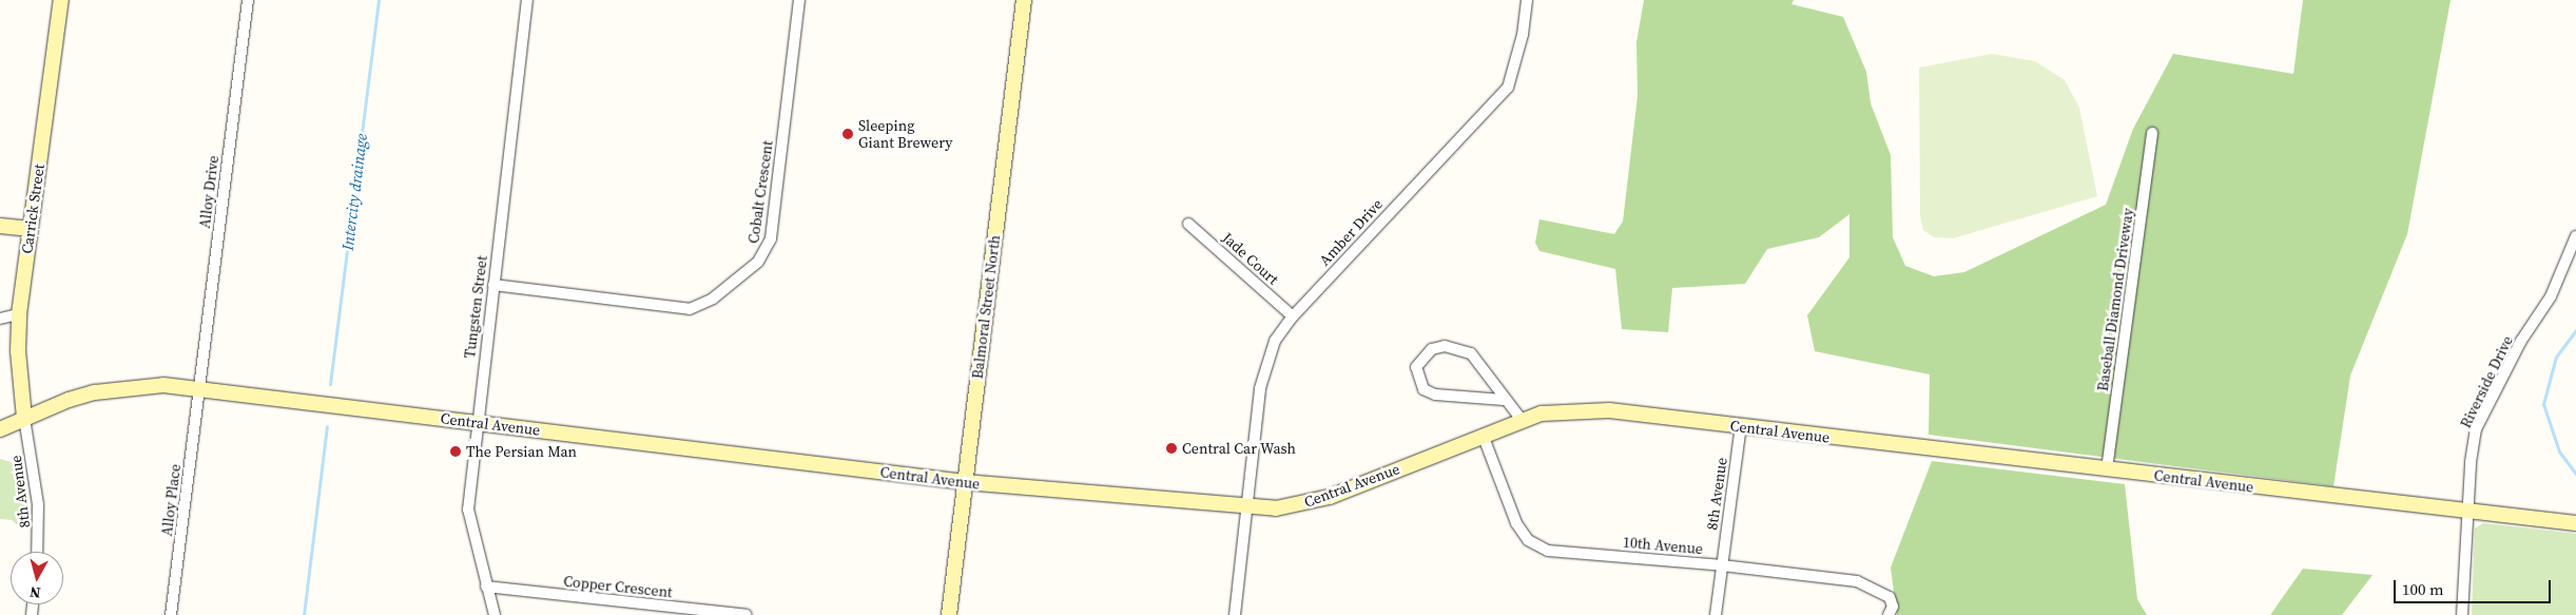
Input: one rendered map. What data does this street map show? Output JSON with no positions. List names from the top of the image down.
{
  "streets": {
    "street": [
      "Alloy Drive",
      "Cobalt Crescent",
      "Carrick Street",
      "Amber Drive",
      "Jade Court",
      "Baseball Diamond Driveway",
      "Tungsten Street",
      "Balmoral Street North",
      "Riverside Drive",
      "Central Avenue",
      "8th Avenue",
      "Alloy Place",
      "10th Avenue",
      "Copper Crescent"
    ]
  },
  "crossings": [
    ["Alloy Drive", "Central Avenue"],
    ["Alloy Drive", "Alloy Place"],
    ["Cobalt Crescent", "Tungsten Street"],
    ["Carrick Street", "Central Avenue"],
    ["Carrick Street", "8th Avenue"],
    ["Amber Drive", "Jade Court"],
    ["Amber Drive", "Central Avenue"],
    ["Baseball Diamond Driveway", "Central Avenue"],
    ["Tungsten Street", "Central Avenue"],
    ["Tungsten Street", "Copper Crescent"],
    ["Balmoral Street North", "Central Avenue"],
    ["Riverside Drive", "Central Avenue"],
    ["Central Avenue", "8th Avenue"],
    ["Central Avenue", "Alloy Place"],
    ["Central Avenue", "10th Avenue"],
    ["8th Avenue", "10th Avenue"]
  ],
  "water": ["Intercity drainage"],
  "places": ["Sleeping Giant Brewery", "Central Car Wash", "The Persian Man"],
  "scale_bar": "100 m",
  "north": "bottom"
}
